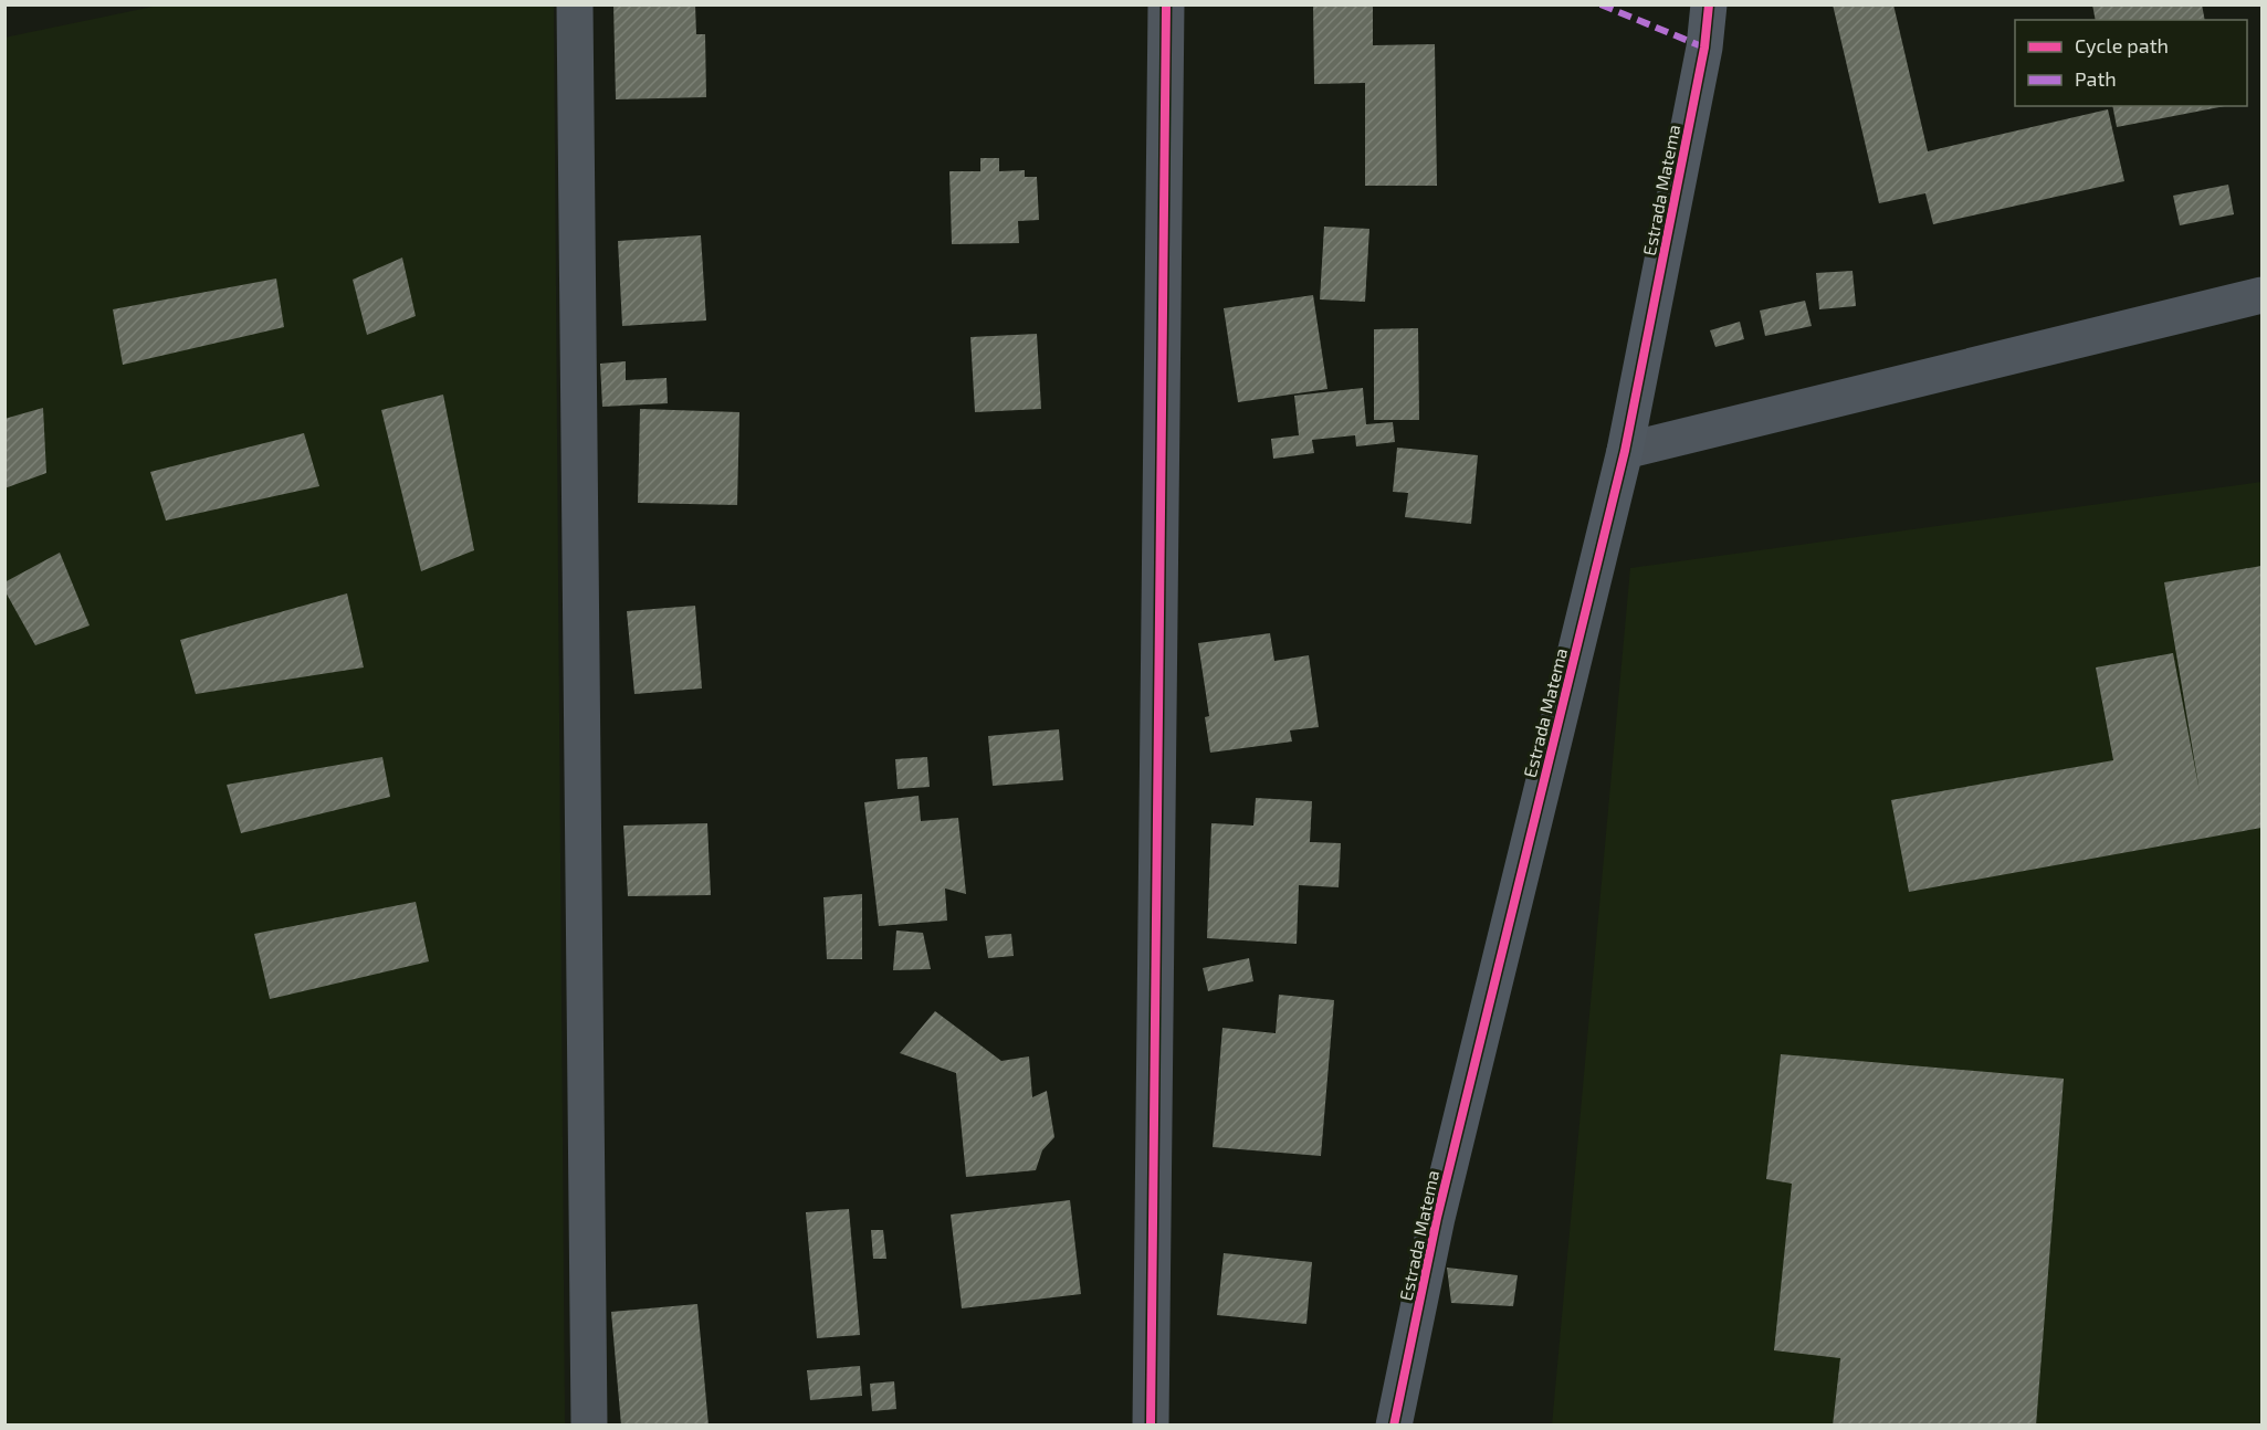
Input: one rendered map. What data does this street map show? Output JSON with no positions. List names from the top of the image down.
{
  "streets": {
    "street": ["Estrada Matema"]
  },
  "legend": ["Cycle path", "Path"]
}
